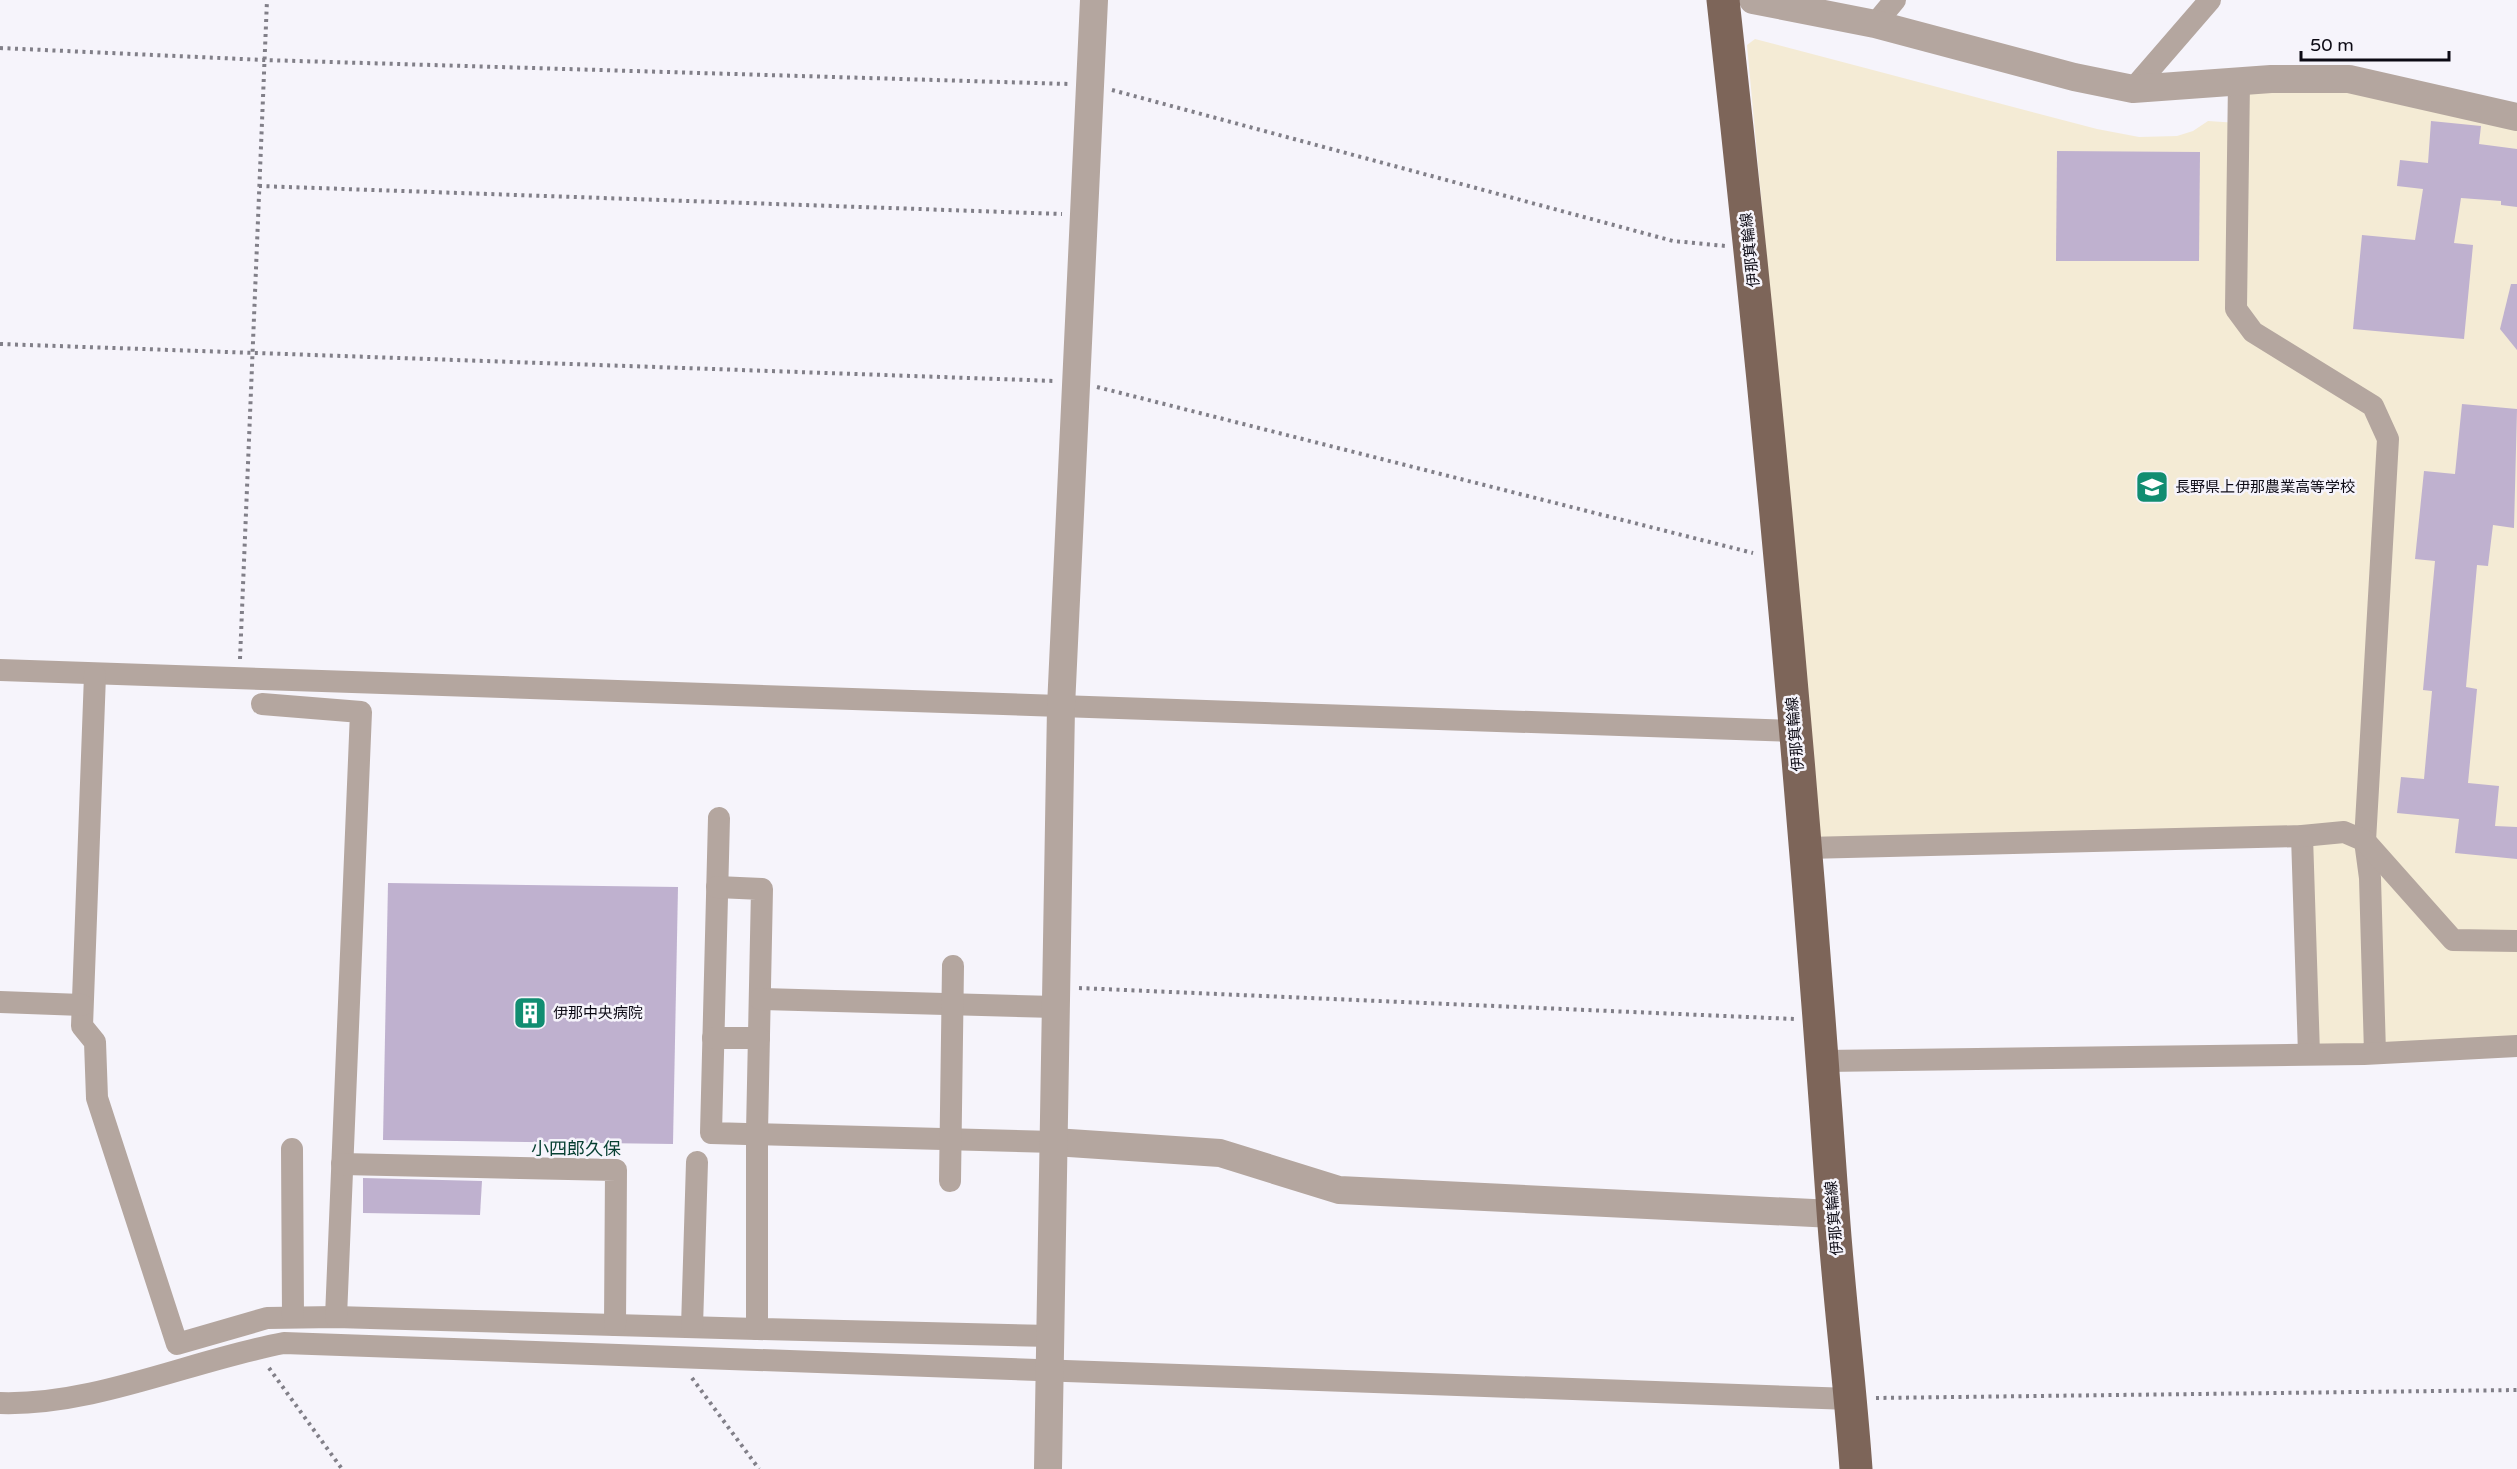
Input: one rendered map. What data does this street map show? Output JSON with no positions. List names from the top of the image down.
{
  "streets": {
    "main road": ["伊那箕輪線"]
  },
  "districts": ["小四郎久保"],
  "places": {
    "school or university": ["長野県上伊那農業高等学校"],
    "building": ["伊那中央病院"]
  },
  "scale_bar": "50 m"
}
